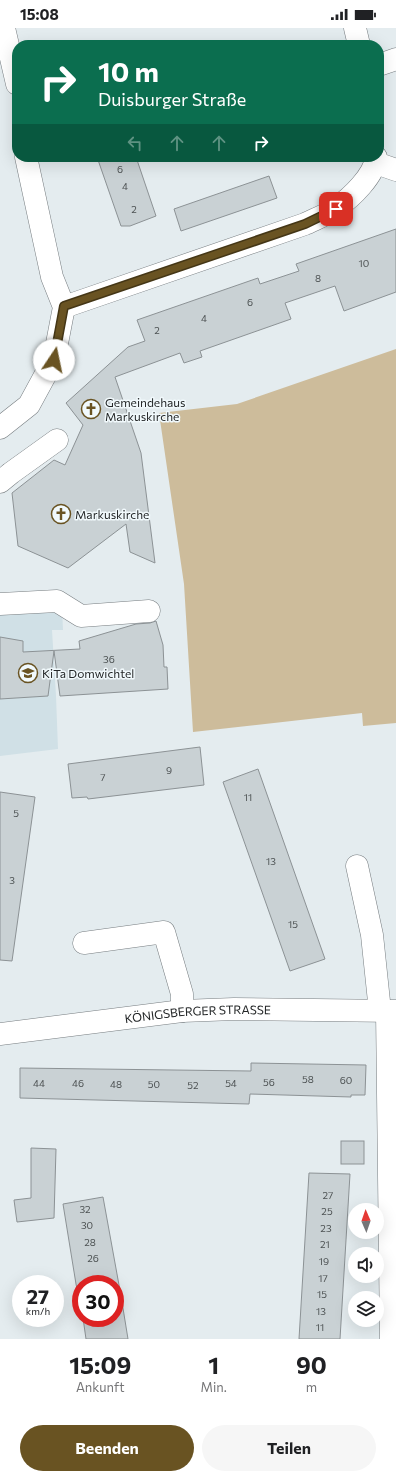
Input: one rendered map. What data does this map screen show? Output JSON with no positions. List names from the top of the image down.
{
  "streets": {
    "street": ["KÖNIGSBERGER STRASSE"]
  },
  "places": {
    "church": ["Gemeindehaus Markuskirche", "Markuskirche"],
    "school or university": ["KiTa Domwichtel"]
  },
  "house_numbers": [
    "6",
    "4",
    "2",
    "10",
    "8",
    "6",
    "4",
    "2",
    "36",
    "9",
    "7",
    "11",
    "5",
    "13",
    "3",
    "15",
    "58",
    "60",
    "56",
    "44",
    "46",
    "54",
    "48",
    "50",
    "52",
    "27",
    "32",
    "25",
    "30",
    "23",
    "28",
    "21",
    "26",
    "19",
    "17",
    "15",
    "13",
    "11"
  ],
  "north": "top",
  "page": {
    "status": "15:08",
    "turn": ["10 m", "Duisburger Straße"],
    "speed": "27 km/h",
    "limit": "30",
    "eta": [
      "15:09",
      "Ankunft",
      "1",
      "Min.",
      "90",
      "m"
    ],
    "buttons": ["Beenden", "Teilen"]
  }
}
